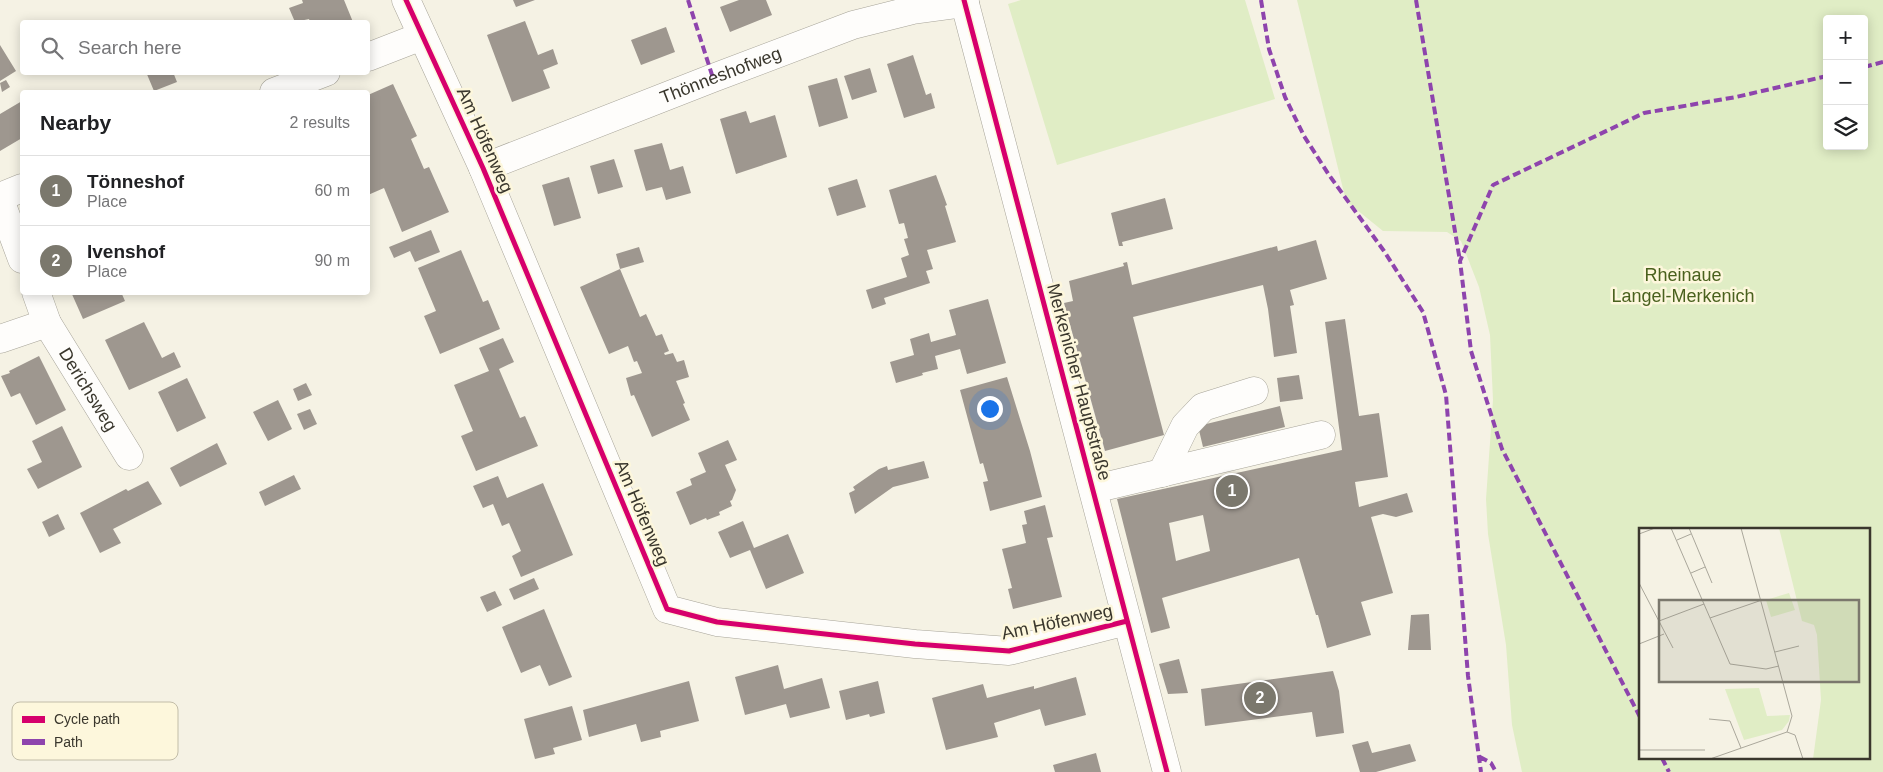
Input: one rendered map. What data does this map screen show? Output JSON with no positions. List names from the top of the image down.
{
  "streets": {
    "street": [
      "Thönneshofweg",
      "Am Höfenweg",
      "Merkenicher Hauptstraße",
      "Derichsweg"
    ]
  },
  "crossings": [
    ["Thönneshofweg", "Am Höfenweg"],
    ["Thönneshofweg", "Merkenicher Hauptstraße"],
    ["Am Höfenweg", "Merkenicher Hauptstraße"]
  ],
  "parks": ["Rheinaue Langel-Merkenich"],
  "legend": ["Cycle path", "Path"],
  "page": {
    "map_buttons": ["+", "−"],
    "search": "Search here",
    "heading": ["Nearby", "2 results"],
    "list": [
      {
        "mark": "1",
        "name": "Tönneshof",
        "note": "Place",
        "value": "60 m"
      },
      {
        "mark": "2",
        "name": "Ivenshof",
        "note": "Place",
        "value": "90 m"
      }
    ],
    "pins": ["1", "2"]
  }
}
